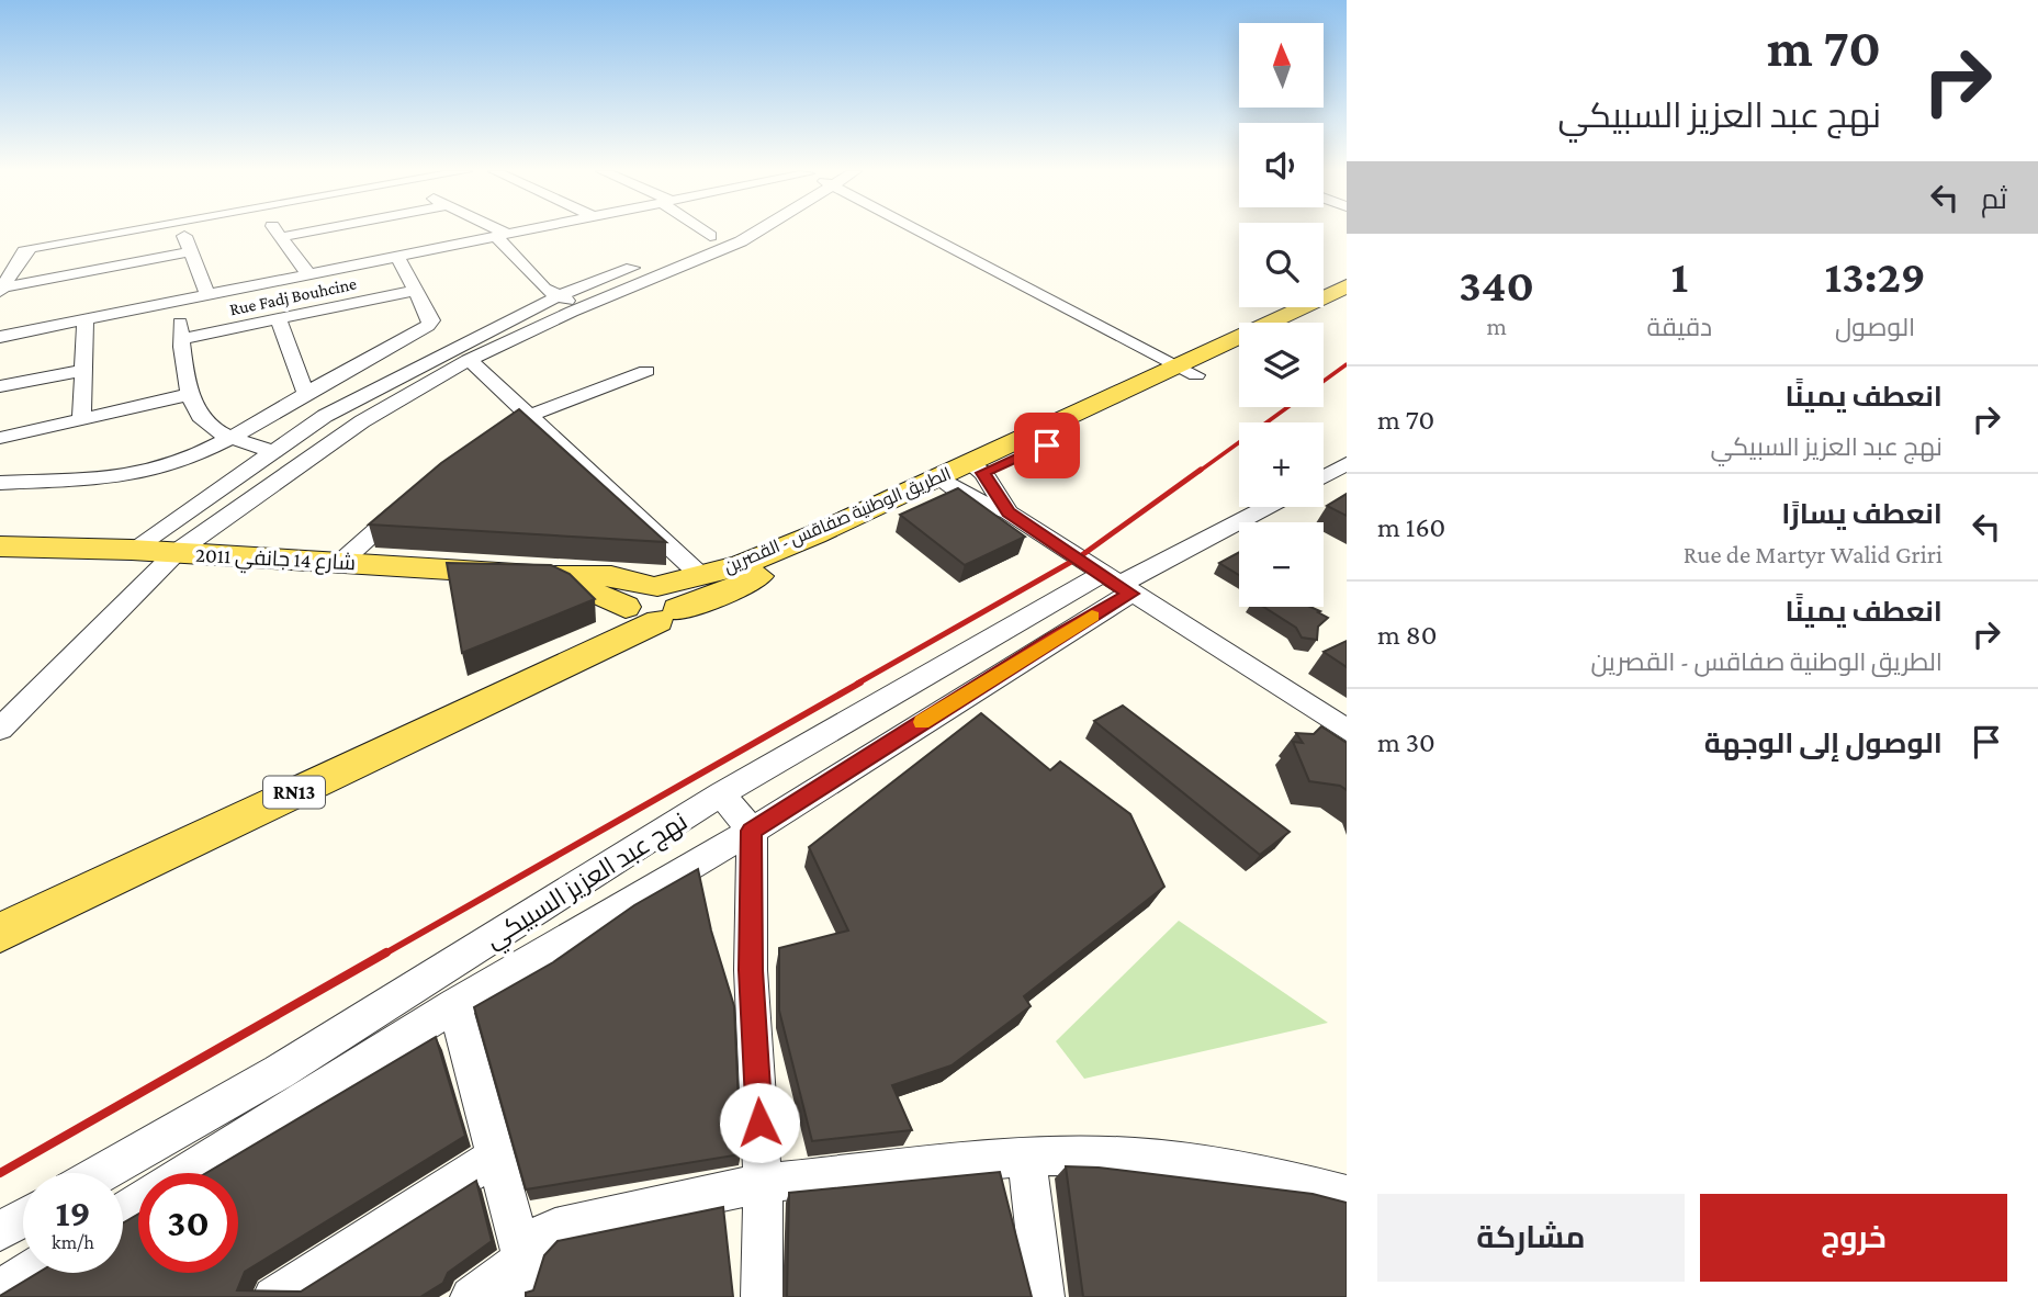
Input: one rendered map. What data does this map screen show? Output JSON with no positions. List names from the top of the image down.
{
  "streets": {
    "main road": ["الطريق الوطنية صفاقس - القصرين", "شارع 14 جانفي 2011", "RN13"],
    "street": ["Rue Fadj Bouhcine", "نهج عبد العزيز السبيكي"]
  },
  "crossings": [
    ["الطريق الوطنية صفاقس - القصرين", "شارع 14 جانفي 2011"]
  ],
  "north": "top",
  "page": {
    "turn": ["70 m", "نهج عبد العزيز السبيكي"],
    "map_buttons": ["+", "−"],
    "then": "ثم",
    "eta": [
      "13:29",
      "الوصول",
      "1",
      "دقيقة",
      "340",
      "m"
    ],
    "list": [
      {
        "name": "انعطف يمينًا",
        "note": "نهج عبد العزيز السبيكي",
        "value": "70 m"
      },
      {
        "name": "انعطف يسارًا",
        "note": "Rue de Martyr Walid Griri",
        "value": "160 m"
      },
      {
        "name": "انعطف يمينًا",
        "note": "الطريق الوطنية صفاقس - القصرين",
        "value": "80 m"
      },
      {
        "name": "الوصول إلى الوجهة",
        "value": "30 m"
      }
    ],
    "speed": "19 km/h",
    "limit": "30",
    "buttons": ["خروج", "مشاركة"]
  }
}
